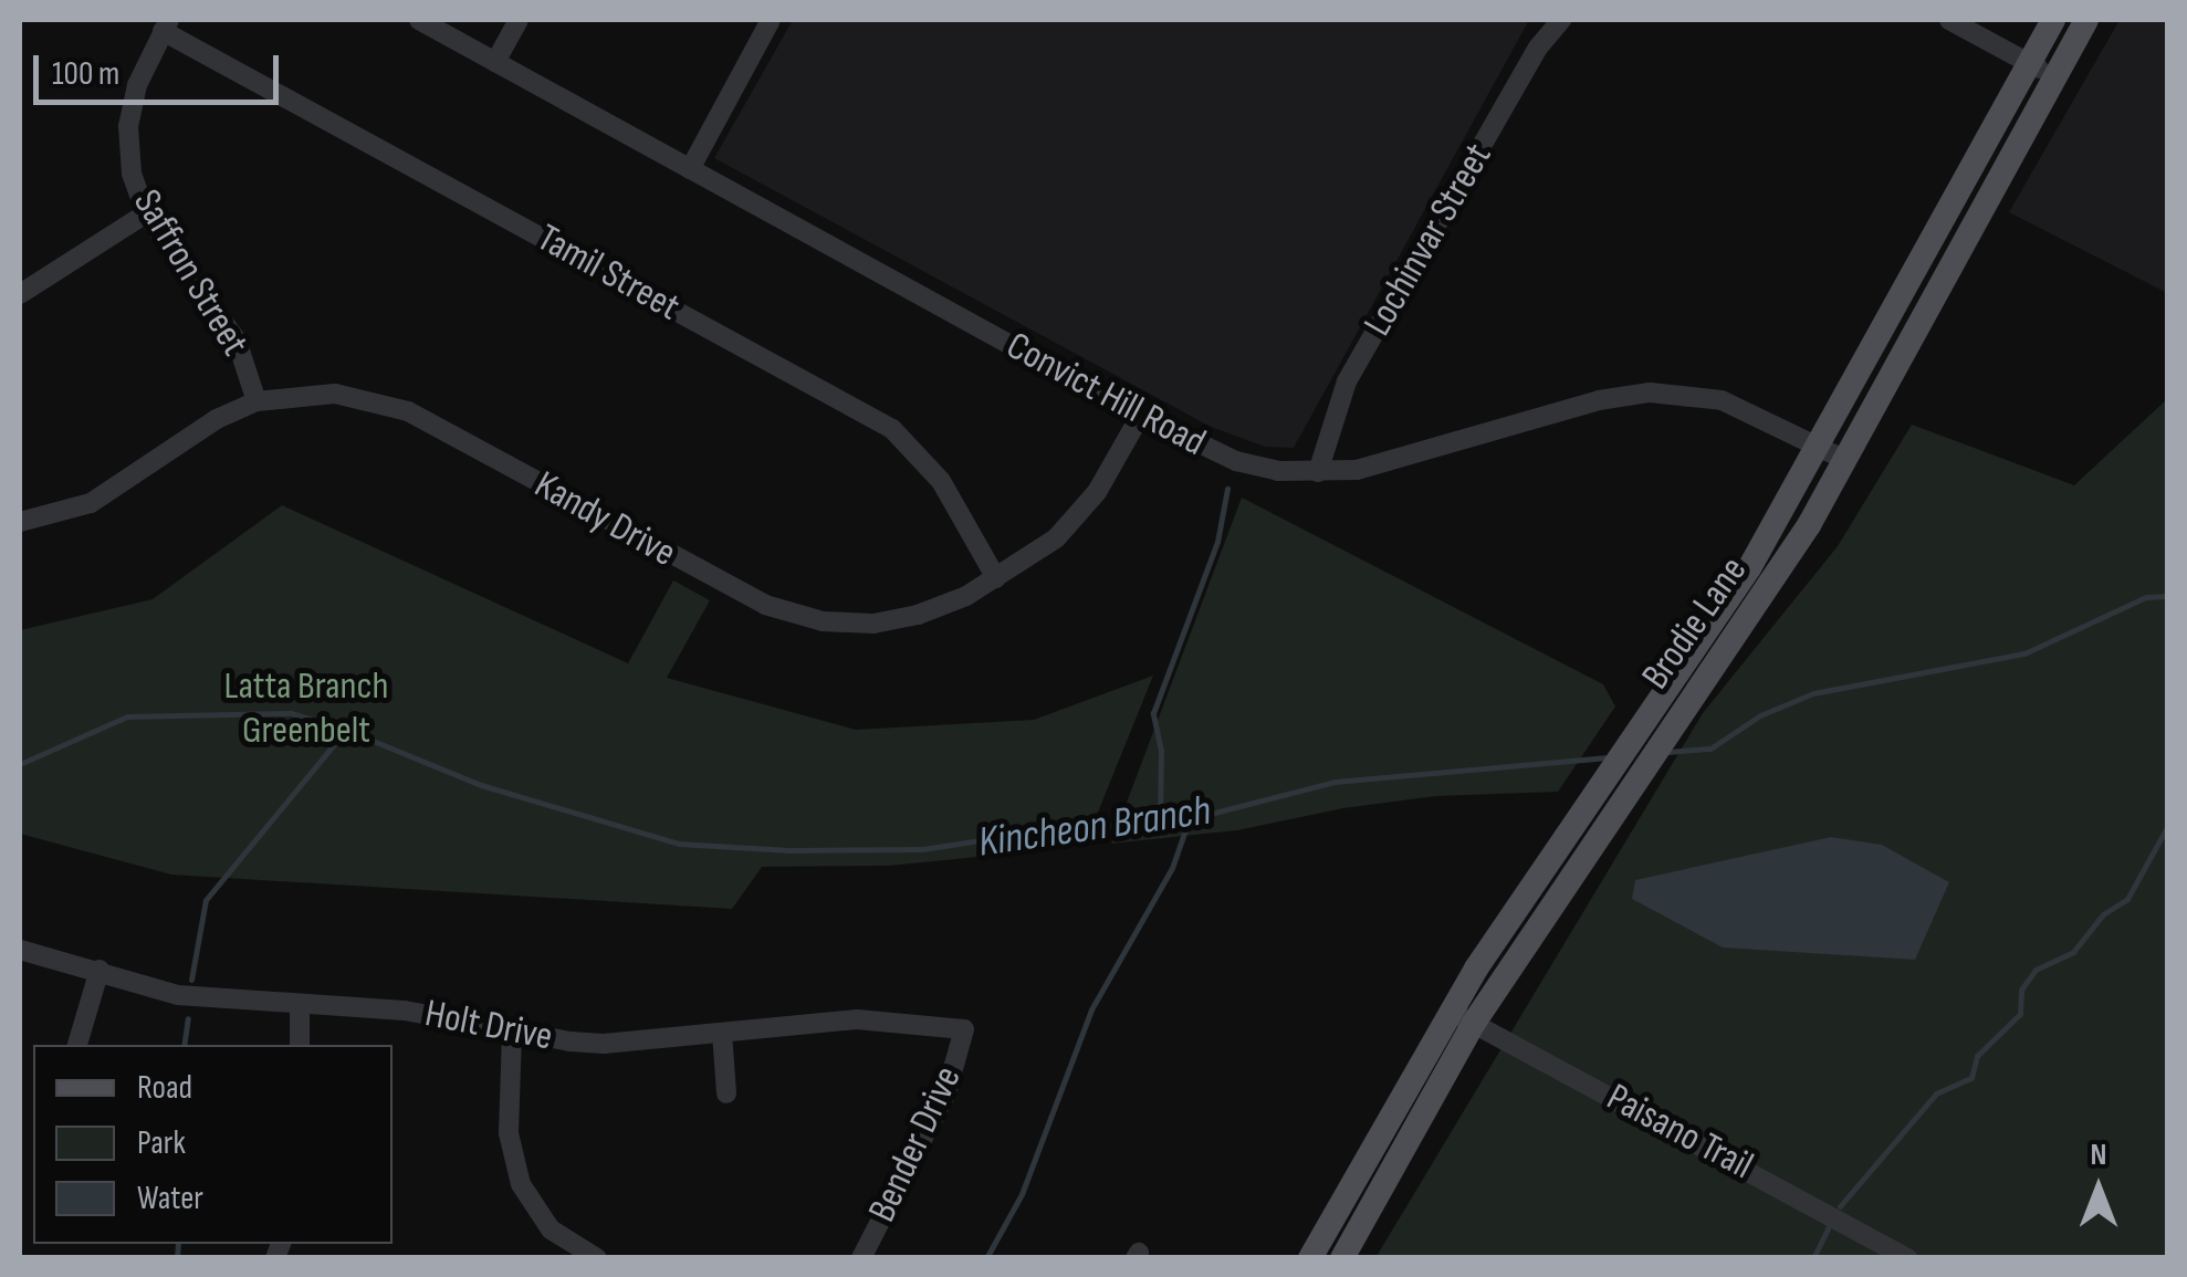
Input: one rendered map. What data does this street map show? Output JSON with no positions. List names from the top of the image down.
{
  "streets": {
    "main road": ["Brodie Lane"],
    "street": [
      "Lochinvar Street",
      "Saffron Street",
      "Tamil Street",
      "Convict Hill Road",
      "Kandy Drive",
      "Holt Drive",
      "Paisano Trail",
      "Bender Drive"
    ]
  },
  "crossings": [
    ["Lochinvar Street", "Convict Hill Road"],
    ["Saffron Street", "Tamil Street"],
    ["Saffron Street", "Kandy Drive"],
    ["Tamil Street", "Kandy Drive"],
    ["Convict Hill Road", "Kandy Drive"],
    ["Convict Hill Road", "Brodie Lane"],
    ["Brodie Lane", "Paisano Trail"],
    ["Holt Drive", "Bender Drive"]
  ],
  "water": ["Kincheon Branch"],
  "parks": ["Latta Branch Greenbelt"],
  "legend": ["Road", "Park", "Water"],
  "scale_bar": "100 m",
  "north": "top"
}
